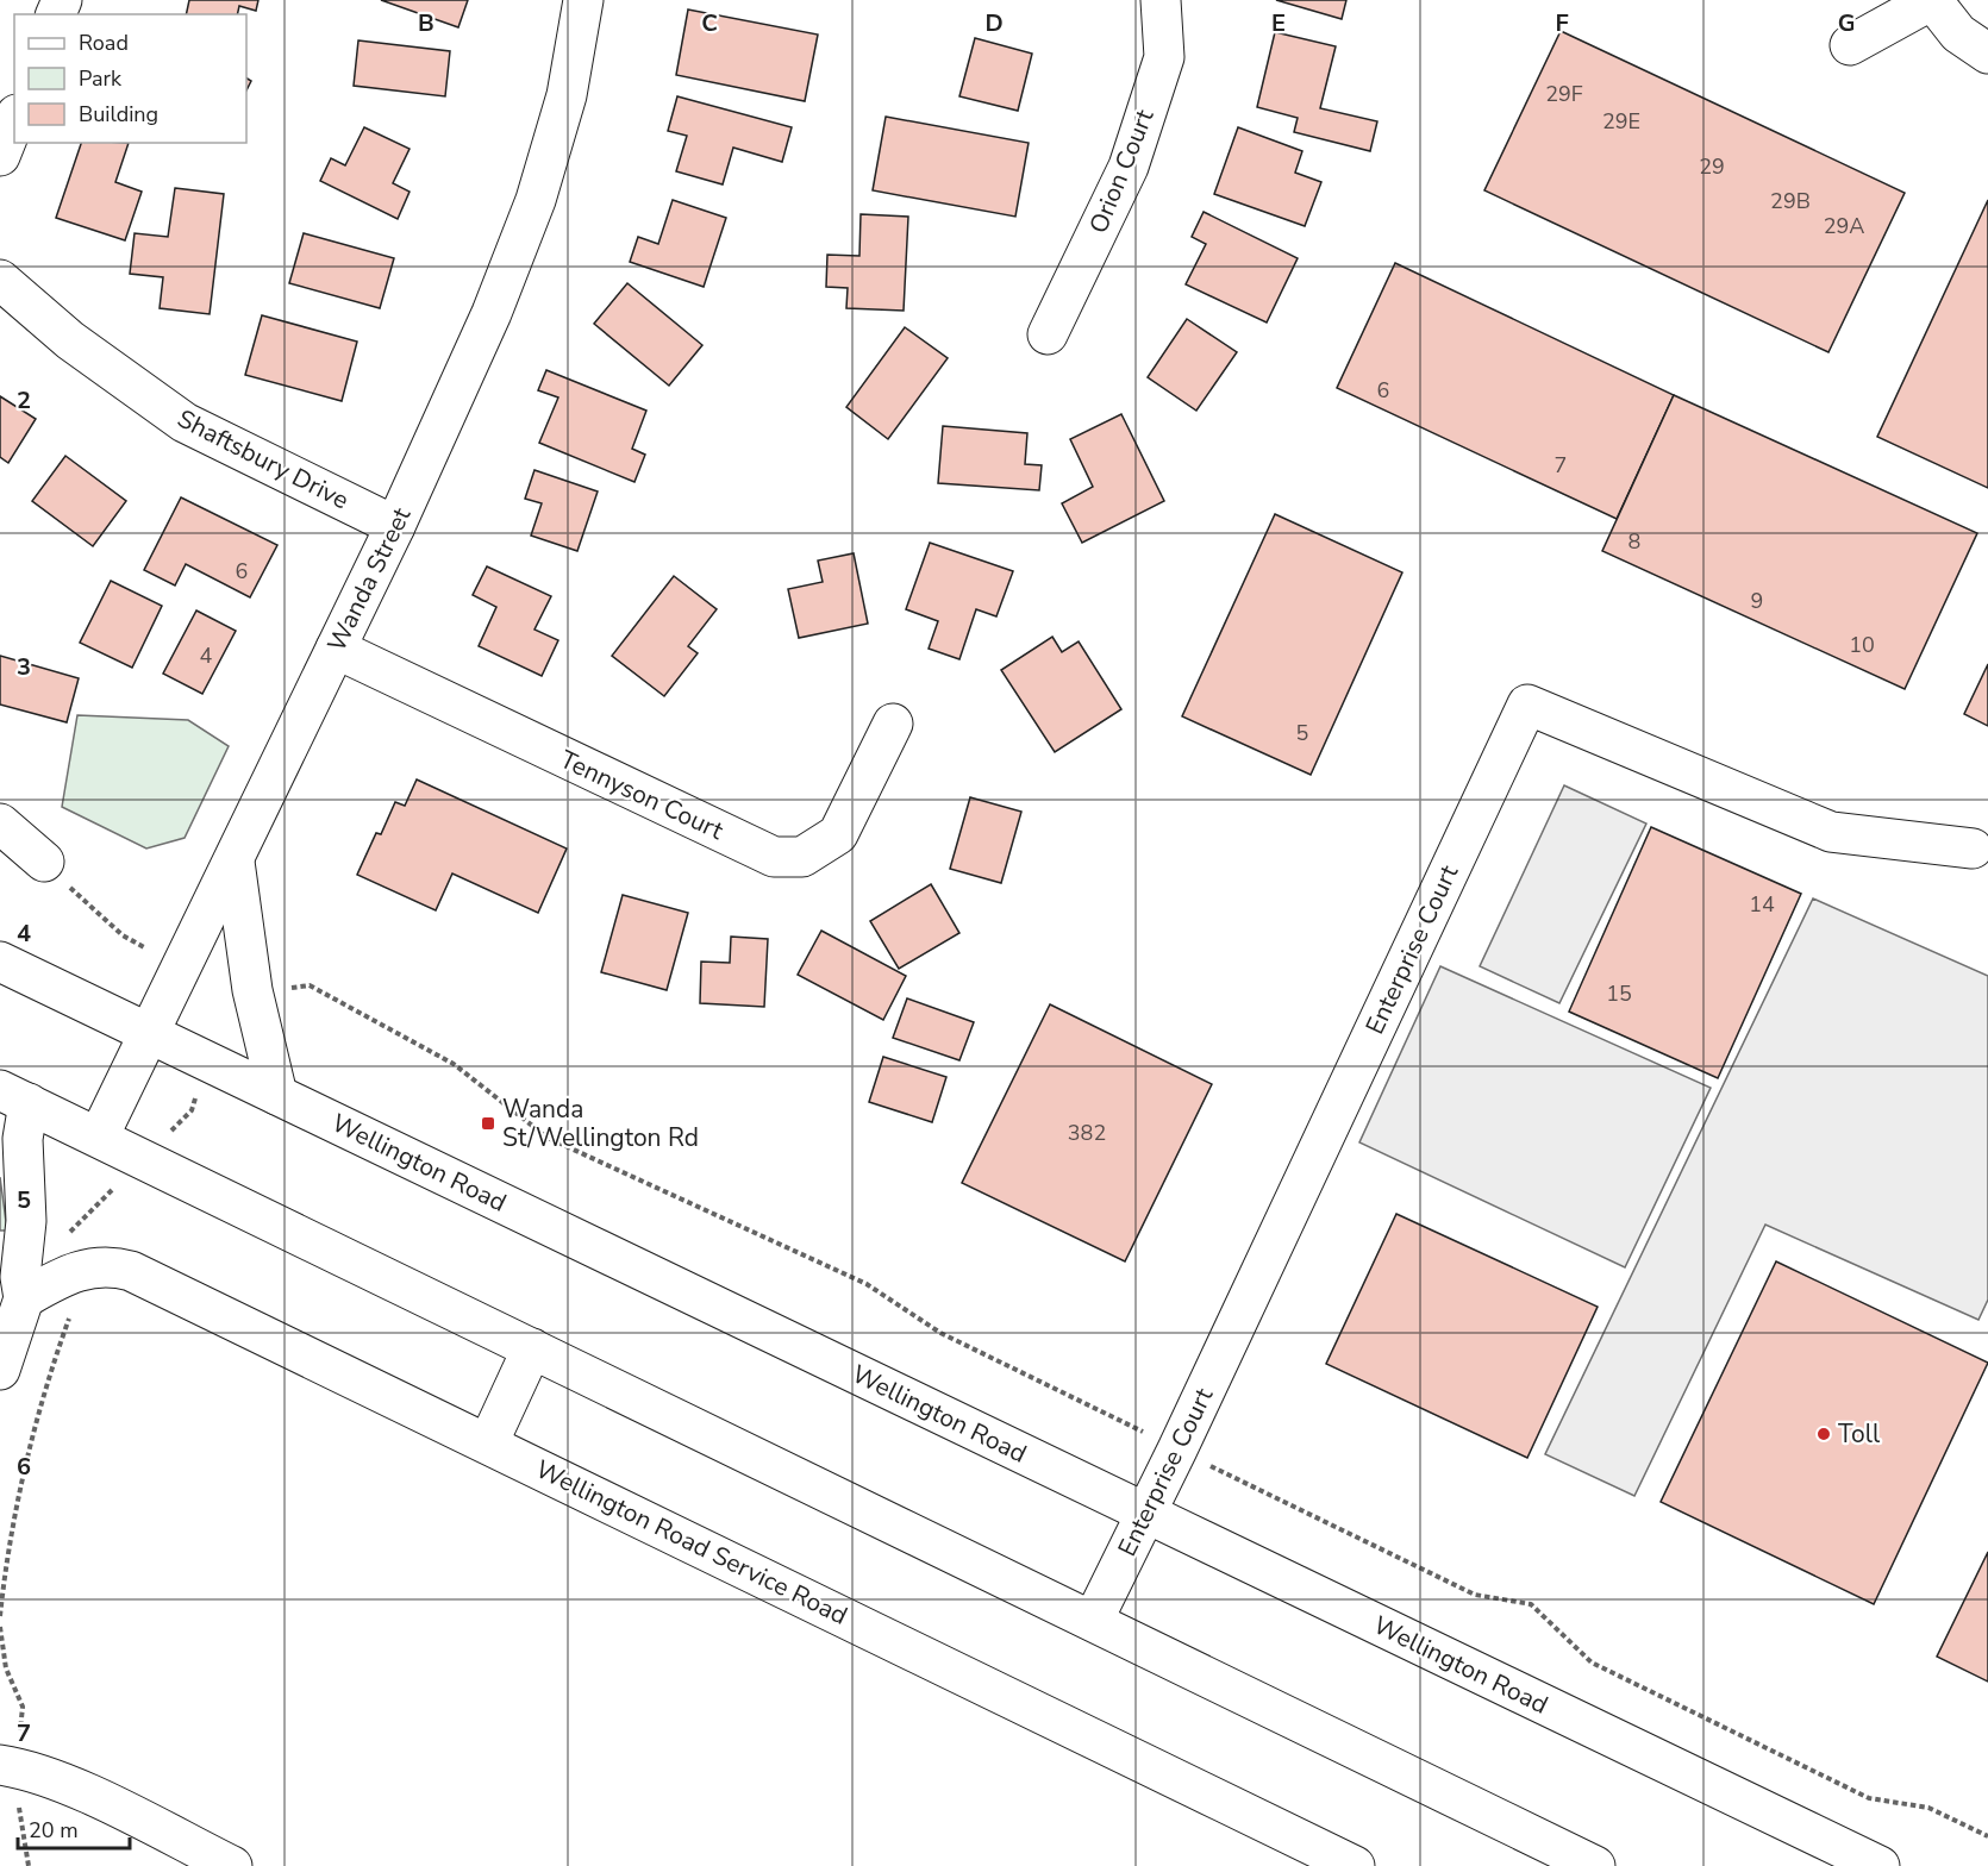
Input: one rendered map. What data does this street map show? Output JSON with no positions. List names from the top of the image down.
{
  "streets": {
    "main road": [
      "Orion Court",
      "Shaftsbury Drive",
      "Wanda Street",
      "Tennyson Court",
      "Enterprise Court",
      "Wellington Road",
      "Wellington Road Service Road"
    ]
  },
  "crossings": [
    ["Shaftsbury Drive", "Wanda Street"],
    ["Wanda Street", "Tennyson Court"],
    ["Wanda Street", "Wellington Road"],
    ["Enterprise Court", "Wellington Road"]
  ],
  "places": {
    "transit": ["Wanda St/Wellington Rd"],
    "other": ["Toll"]
  },
  "house_numbers": [
    "29F",
    "29E",
    "29",
    "29B",
    "29A",
    "6",
    "7",
    "8",
    "6",
    "9",
    "10",
    "4",
    "5",
    "14",
    "15",
    "382"
  ],
  "legend": ["Road", "Park", "Building"],
  "scale_bar": "20 m",
  "grid": {
    "columns": [
      "B",
      "C",
      "D",
      "E",
      "F",
      "G"
    ],
    "rows": [
      "2",
      "3",
      "4",
      "5",
      "6",
      "7"
    ]
  }
}
